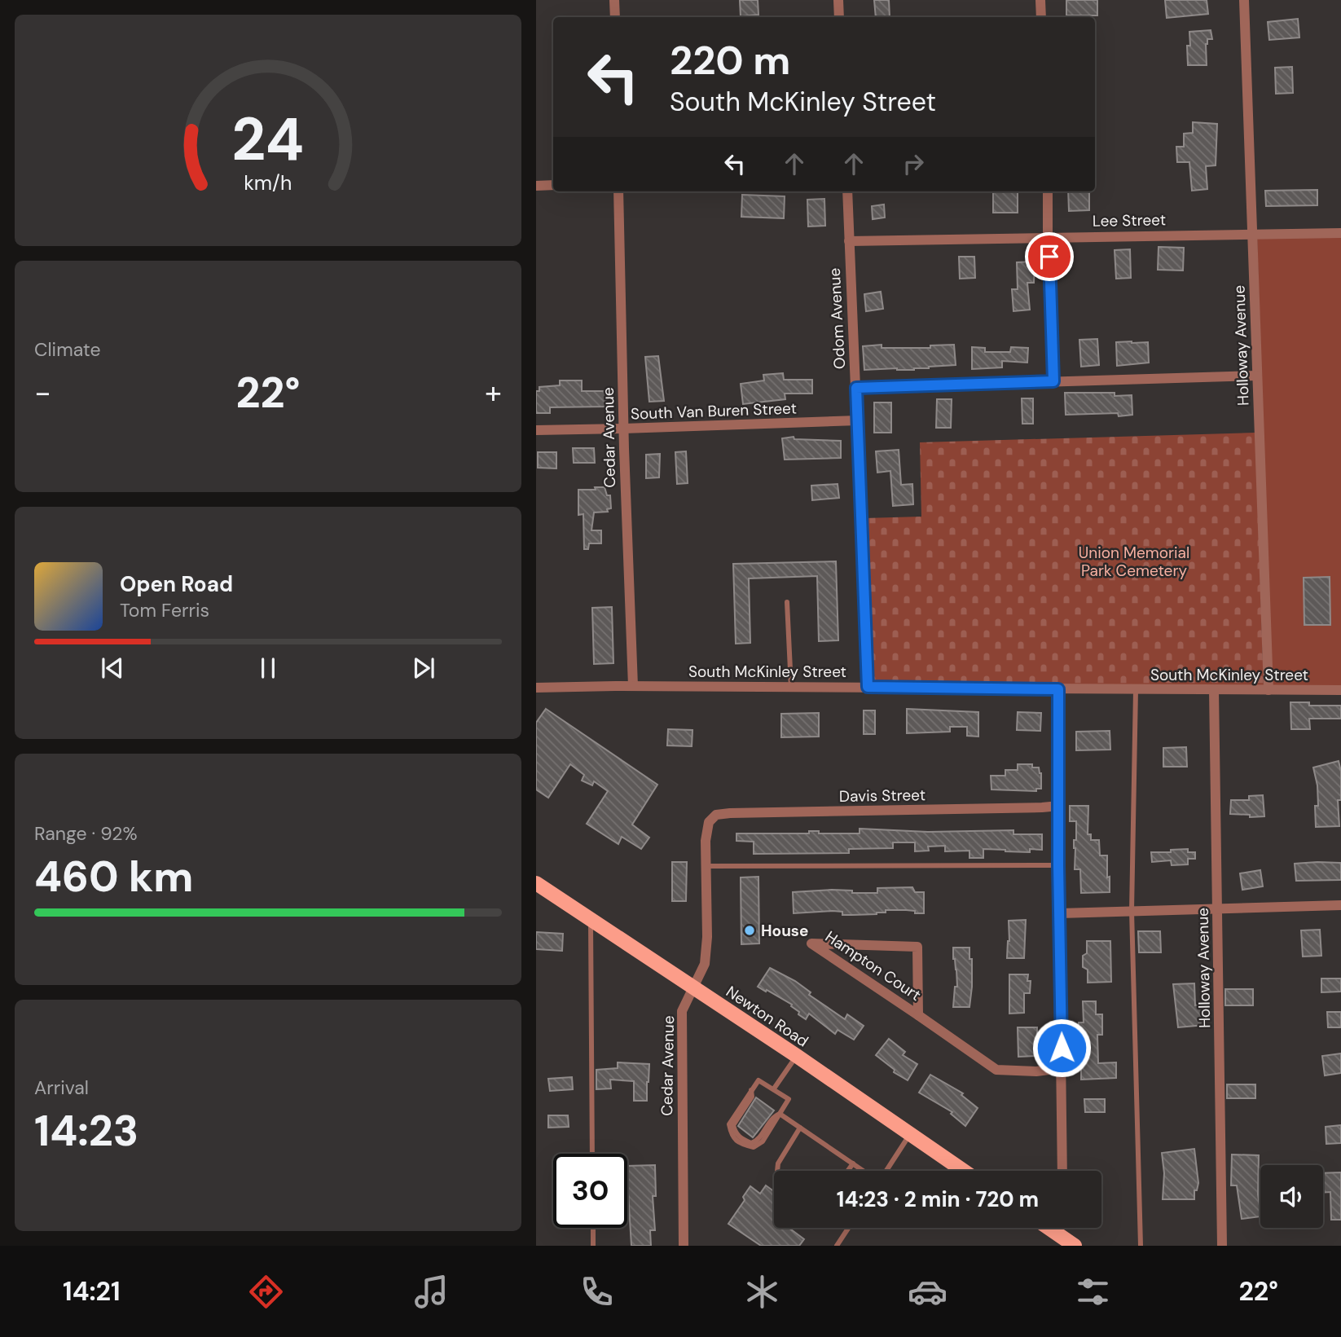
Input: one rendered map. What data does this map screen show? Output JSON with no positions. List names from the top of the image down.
{
  "streets": {
    "main road": ["Newton Road"],
    "street": [
      "Lee Street",
      "Odom Avenue",
      "Holloway Avenue",
      "South Van Buren Street",
      "Cedar Avenue",
      "South McKinley Street",
      "Davis Street",
      "Hampton Court"
    ]
  },
  "crossings": [
    ["Lee Street", "Odom Avenue"],
    ["Lee Street", "Holloway Avenue"],
    ["Odom Avenue", "South Van Buren Street"],
    ["Odom Avenue", "South McKinley Street"],
    ["Holloway Avenue", "South McKinley Street"],
    ["South Van Buren Street", "Cedar Avenue"],
    ["Cedar Avenue", "South McKinley Street"],
    ["Cedar Avenue", "Davis Street"],
    ["Cedar Avenue", "Newton Road"]
  ],
  "parks": ["Union Memorial Park Cemetery"],
  "places": ["House"],
  "page": {
    "turn": ["220 m", "South McKinley Street"],
    "tile": [
      "Climate",
      ["Range · 92%", "460 km"],
      ["Arrival", "14:23"]
    ],
    "heat": ["−", "22°", "+"],
    "song": ["Open Road", "Tom Ferris"],
    "limit": "30",
    "trip": "14:23 · 2 min · 720 m",
    "tabs": ["14:21", "22°"],
    "gauge": ["24", "km/h"]
  }
}
